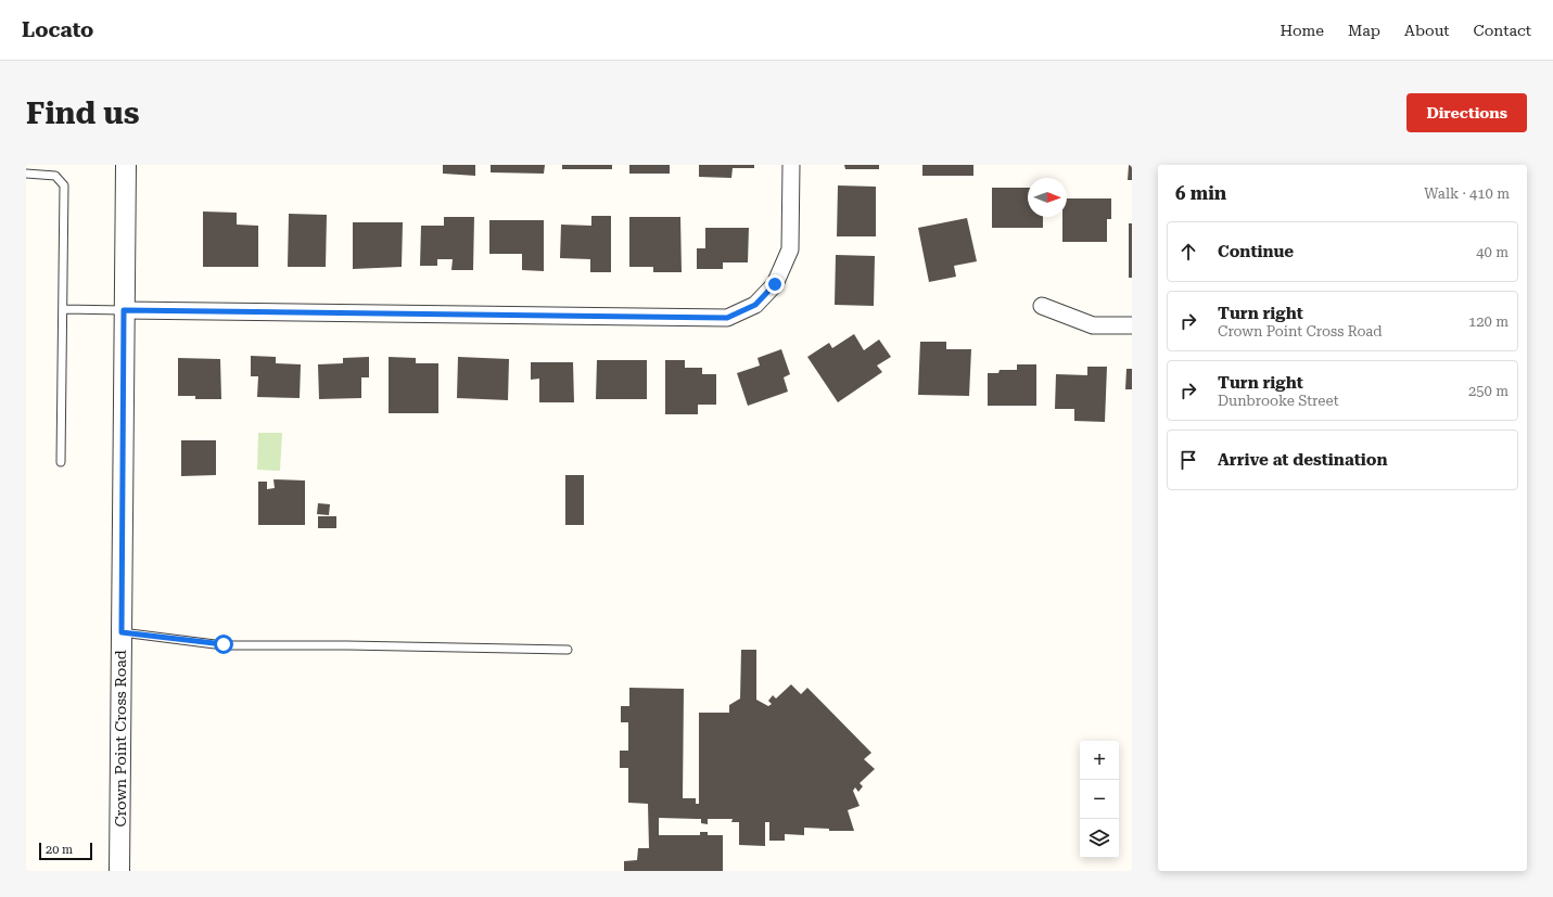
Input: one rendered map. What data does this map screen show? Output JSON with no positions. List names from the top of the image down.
{
  "streets": {
    "street": ["Crown Point Cross Road"]
  },
  "scale_bar": "20 m",
  "north": "right",
  "page": {
    "header": "Locato",
    "nav": [
      "Home",
      "Map",
      "About",
      "Contact"
    ],
    "buttons": "Directions",
    "title": "Find us",
    "heading": ["6 min", "Walk · 410 m"],
    "list": [
      ["Continue", "40 m"],
      ["Turn right", "Crown Point Cross Road", "120 m"],
      ["Turn right", "Dunbrooke Street", "250 m"],
      "Arrive at destination"
    ],
    "map_buttons": ["+", "−"],
    "scale": "20 m"
  }
}
